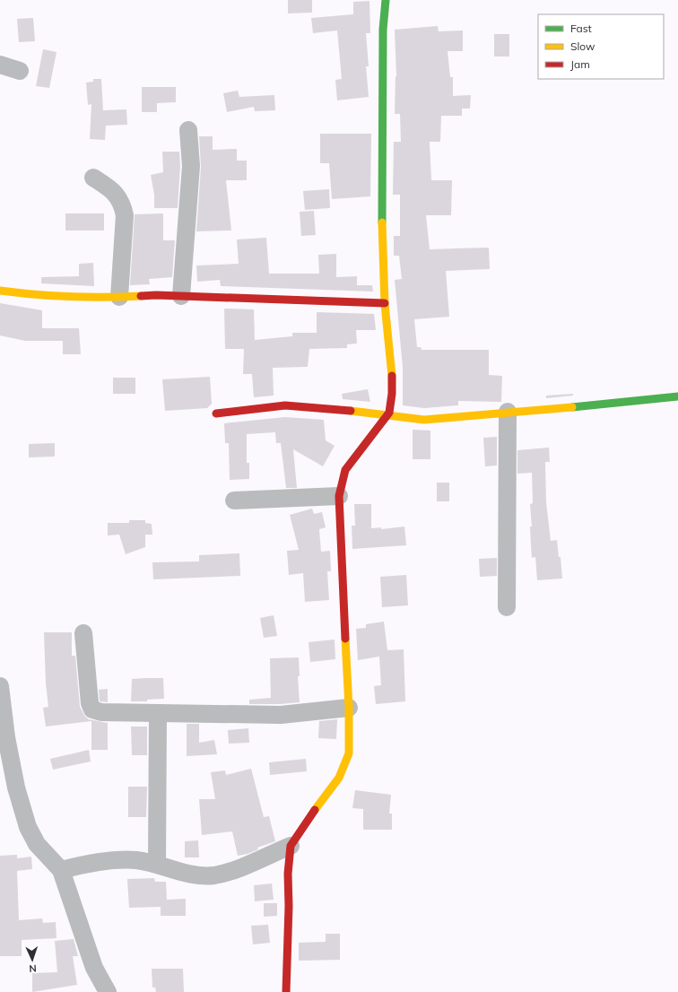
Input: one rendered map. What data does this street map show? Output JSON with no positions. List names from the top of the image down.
{
  "legend": ["Fast", "Slow", "Jam"],
  "north": "bottom"
}
